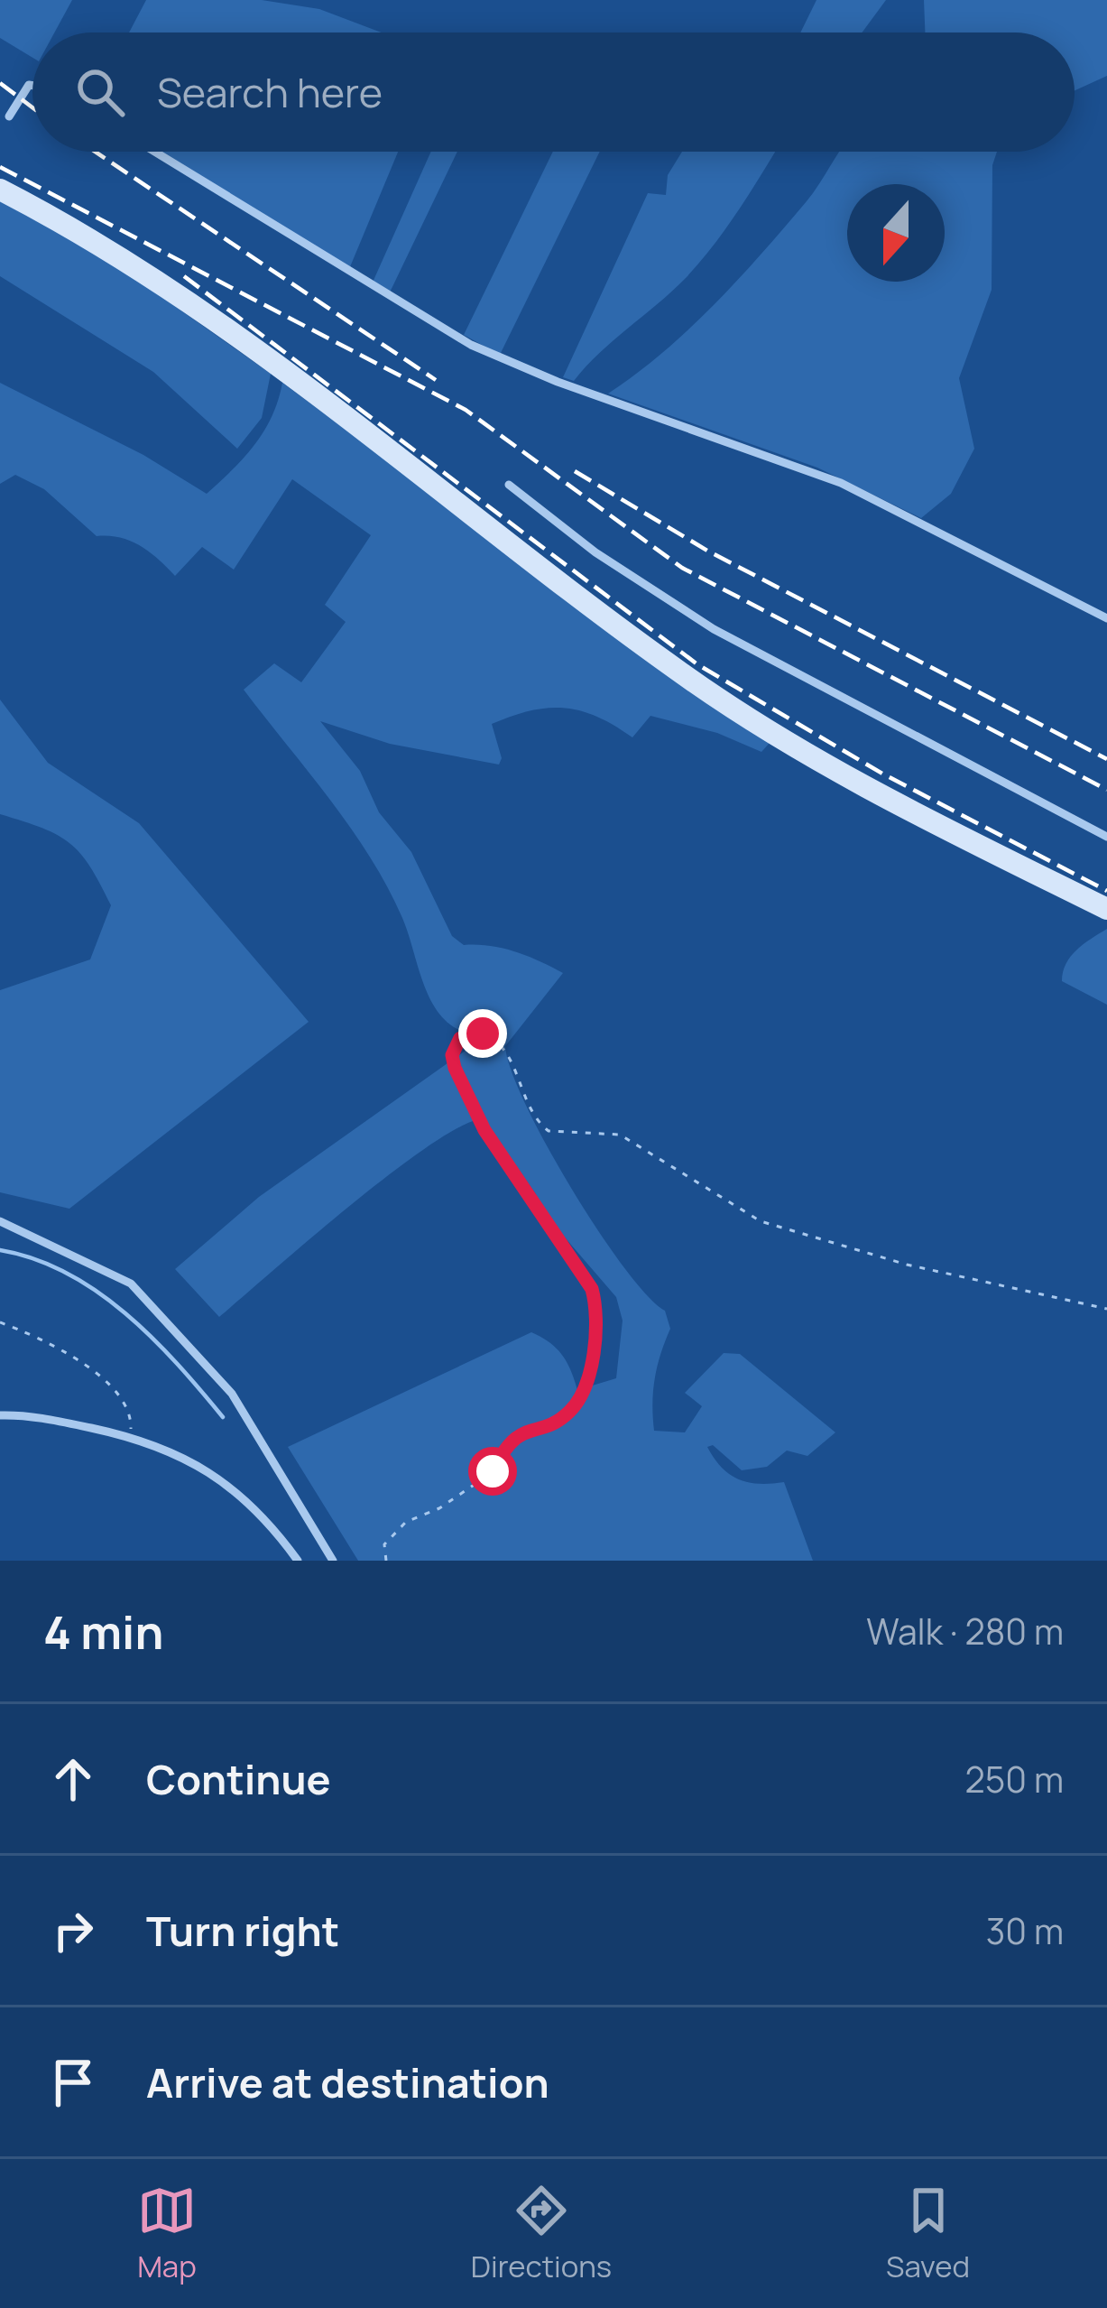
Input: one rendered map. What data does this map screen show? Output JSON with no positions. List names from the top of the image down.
{
  "north": "bottom",
  "page": {
    "search": "Search here",
    "heading": ["4 min", "Walk · 280 m"],
    "list": [
      ["Continue", "250 m"],
      ["Turn right", "30 m"],
      "Arrive at destination"
    ],
    "nav": ["Map", "Directions", "Saved"]
  }
}
